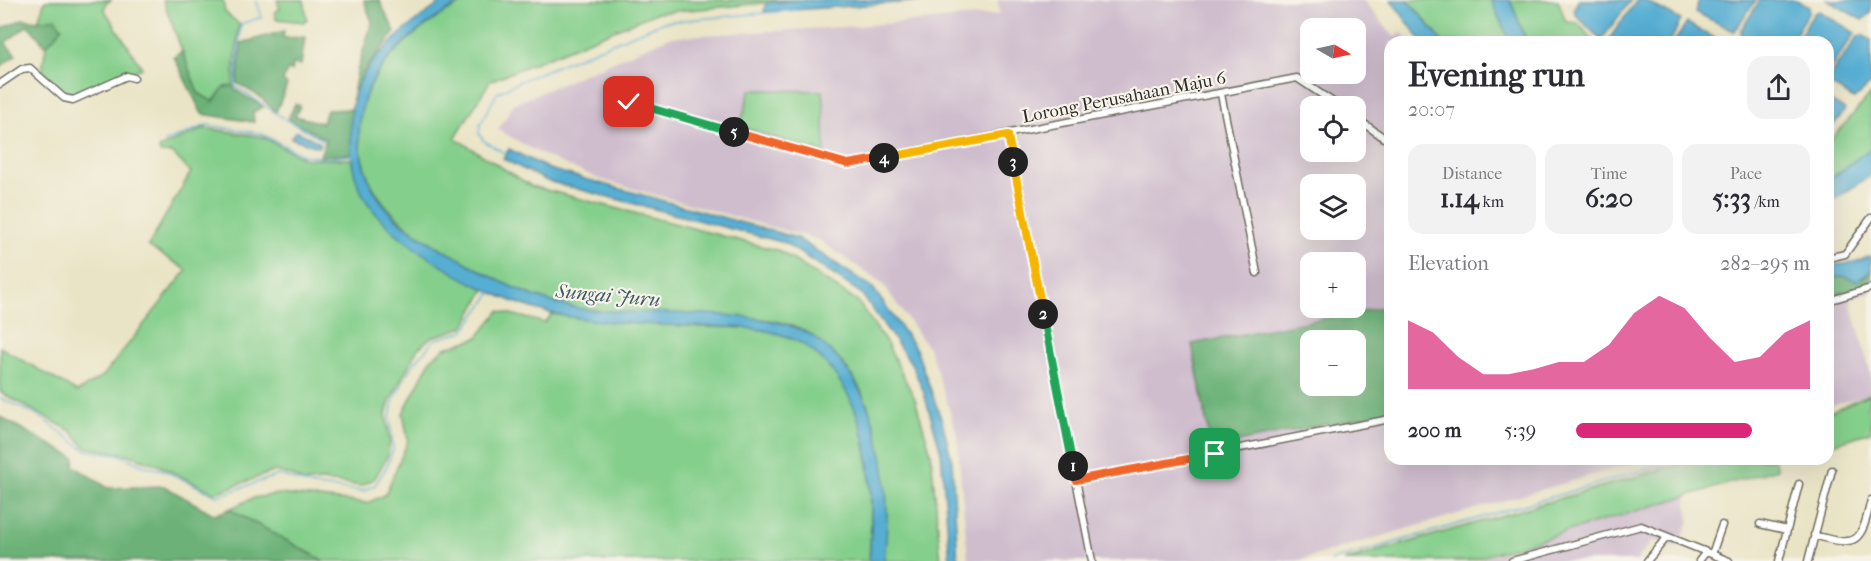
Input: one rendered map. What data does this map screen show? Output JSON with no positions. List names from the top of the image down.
{
  "streets": {
    "street": ["Lorong Perusahaan Maju 6"]
  },
  "water": ["Sungai Juru"],
  "north": "right",
  "page": {
    "map_buttons": ["+", "−"],
    "heading": ["Evening run", "20:07"],
    "pins": [
      "5",
      "4",
      "3",
      "2",
      "1"
    ],
    "stats": [
      ["Distance", "1.14 km"],
      ["Time", "6:20"],
      ["Pace", "5:33 /km"]
    ],
    "chart": ["Elevation", "282–295 m"],
    "list": [
      {
        "name": "200 m",
        "note": "5:39"
      }
    ]
  }
}
